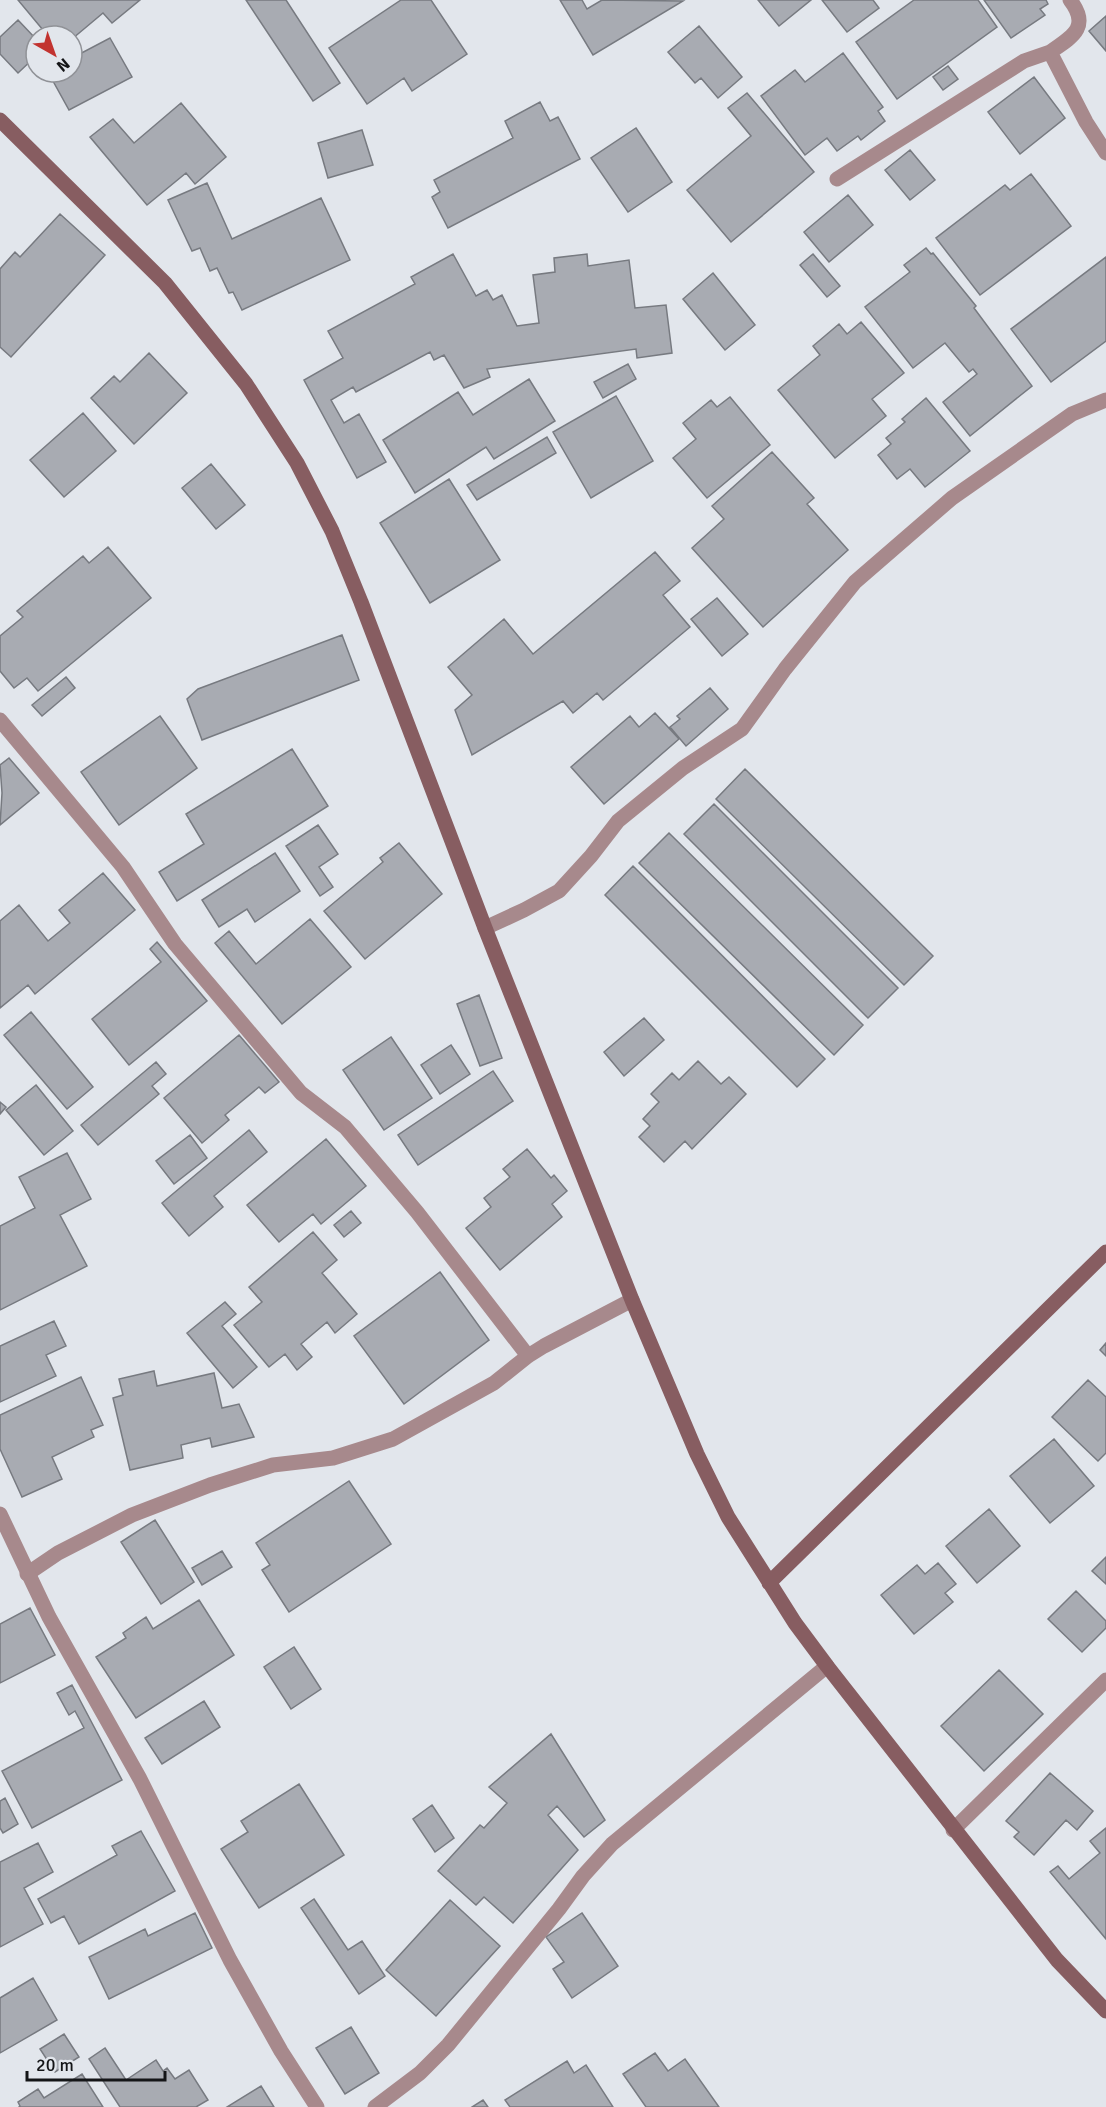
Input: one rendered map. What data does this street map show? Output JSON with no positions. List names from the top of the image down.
{
  "scale_bar": "20 m",
  "north": "bottom right"
}
